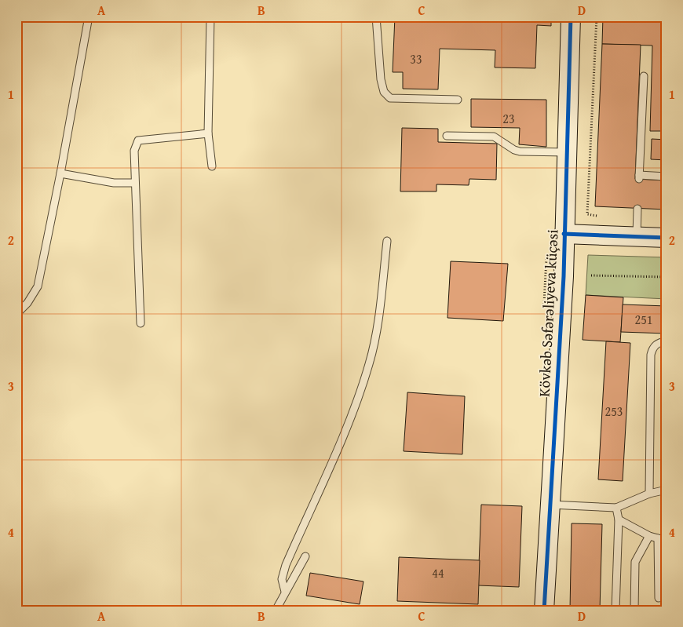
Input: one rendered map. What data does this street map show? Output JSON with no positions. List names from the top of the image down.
{
  "streets": {
    "street": ["Kövkəb Səfərəliyeva küçəsi"]
  },
  "house_numbers": [
    "33",
    "23",
    "251",
    "253",
    "44"
  ],
  "grid": {
    "columns": [
      "A",
      "B",
      "C",
      "D"
    ],
    "rows": [
      "1",
      "2",
      "3",
      "4"
    ]
  }
}
